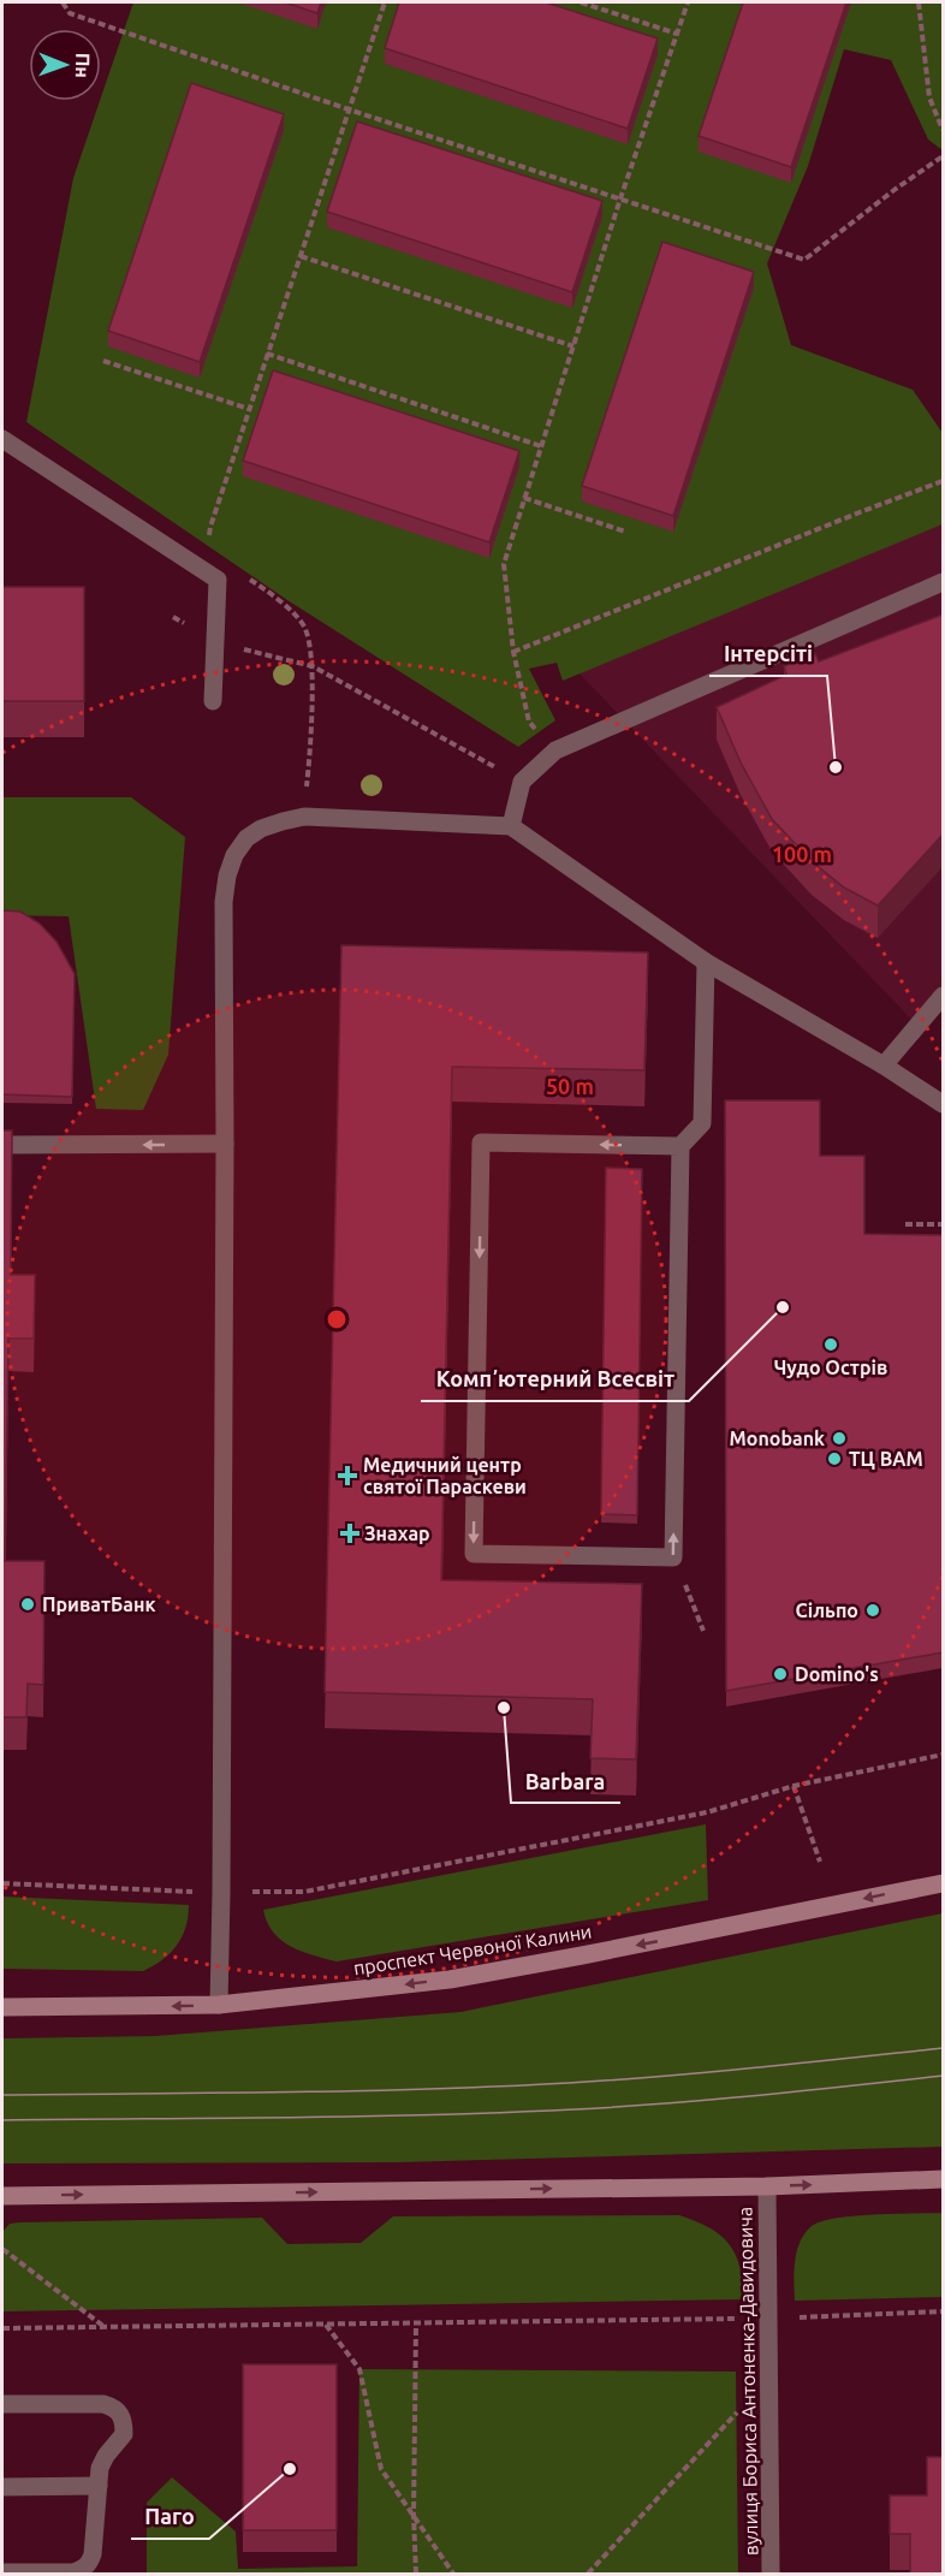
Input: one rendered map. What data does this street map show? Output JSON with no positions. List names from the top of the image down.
{
  "streets": {
    "main road": ["проспект Червоної Калини"],
    "street": ["вулиця Бориса Антоненка-Давидовича"]
  },
  "one_way": ["проспект Червоної Калини"],
  "places": {
    "other": [
      "Інтерсіті",
      "Компʼютерний Всесвіт",
      "Чудо Острів",
      "Monobank",
      "ТЦ ВАМ",
      "ПриватБанк",
      "Сільпо",
      "Domino's",
      "Barbara",
      "Паго"
    ],
    "health": ["Медичний центр святої Параскеви", "Знахар"]
  },
  "north": "right",
  "rings": ["100 m", "50 m"]
}
